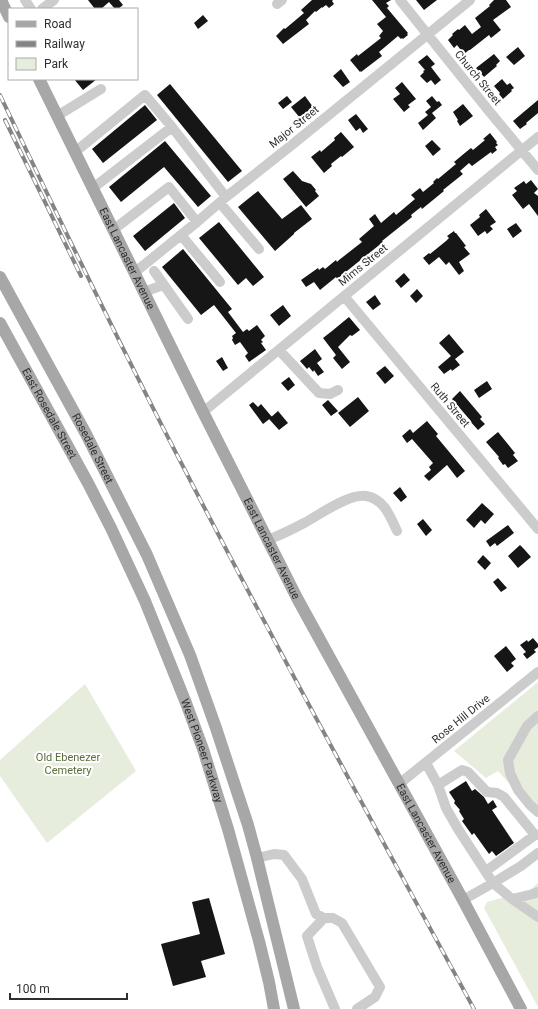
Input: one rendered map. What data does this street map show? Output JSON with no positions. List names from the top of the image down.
{
  "streets": {
    "main road": [
      "East Lancaster Avenue",
      "East Rosedale Street",
      "Rosedale Street",
      "West Pioneer Parkway"
    ],
    "street": [
      "Church Street",
      "Major Street",
      "Mims Street",
      "Ruth Street",
      "Rose Hill Drive"
    ]
  },
  "crossings": [
    ["Church Street", "Major Street"],
    ["Church Street", "Mims Street"],
    ["Major Street", "East Lancaster Avenue"],
    ["East Lancaster Avenue", "Mims Street"],
    ["East Lancaster Avenue", "Rose Hill Drive"],
    ["Mims Street", "Ruth Street"],
    ["East Rosedale Street", "West Pioneer Parkway"],
    ["Rosedale Street", "West Pioneer Parkway"]
  ],
  "parks": ["Old Ebenezer Cemetery"],
  "legend": ["Road", "Railway", "Park"],
  "scale_bar": "100 m"
}
